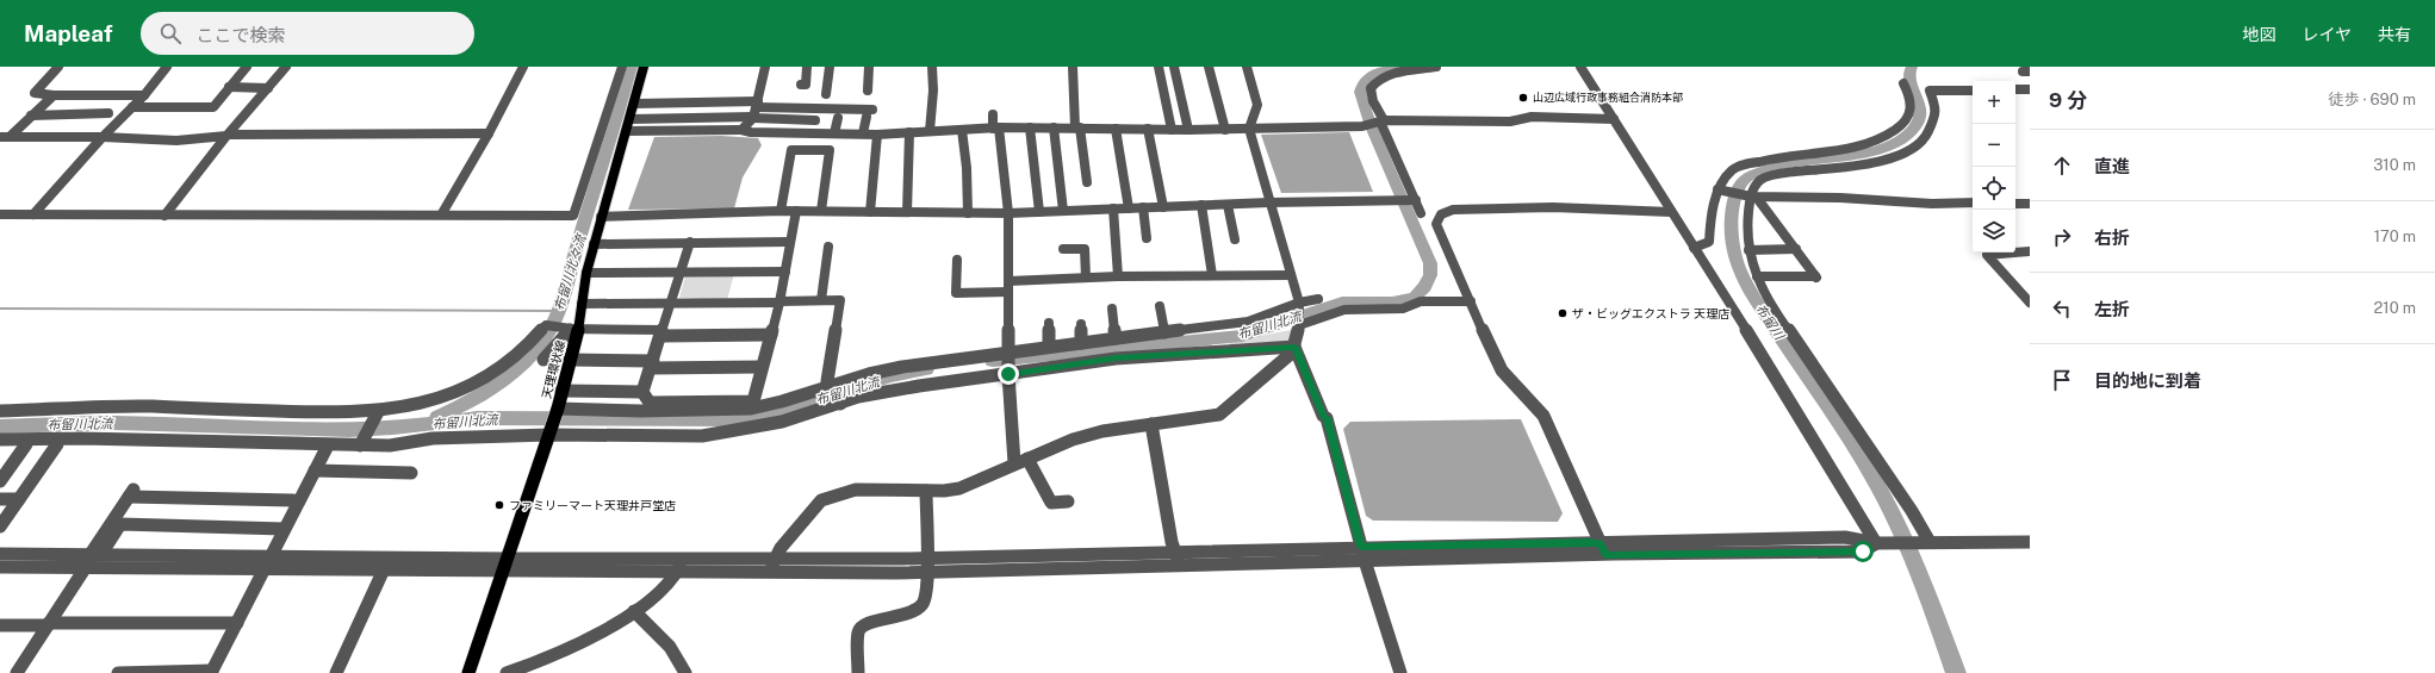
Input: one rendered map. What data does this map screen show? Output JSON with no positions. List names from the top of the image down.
{
  "streets": {
    "main road": ["天理環状線"]
  },
  "water": ["布留川北々流", "布留川", "布留川北流"],
  "places": ["山辺広域行政事務組合消防本部", "ザ・ビッグエクストラ 天理店", "ファミリーマート天理井戸堂店"],
  "page": {
    "header": "Mapleaf",
    "search": "ここで検索",
    "nav": ["地図", "レイヤ", "共有"],
    "heading": ["9 分", "徒歩 · 690 m"],
    "map_buttons": ["+", "−"],
    "list": [
      ["直進", "310 m"],
      ["右折", "170 m"],
      ["左折", "210 m"],
      "目的地に到着"
    ]
  }
}
